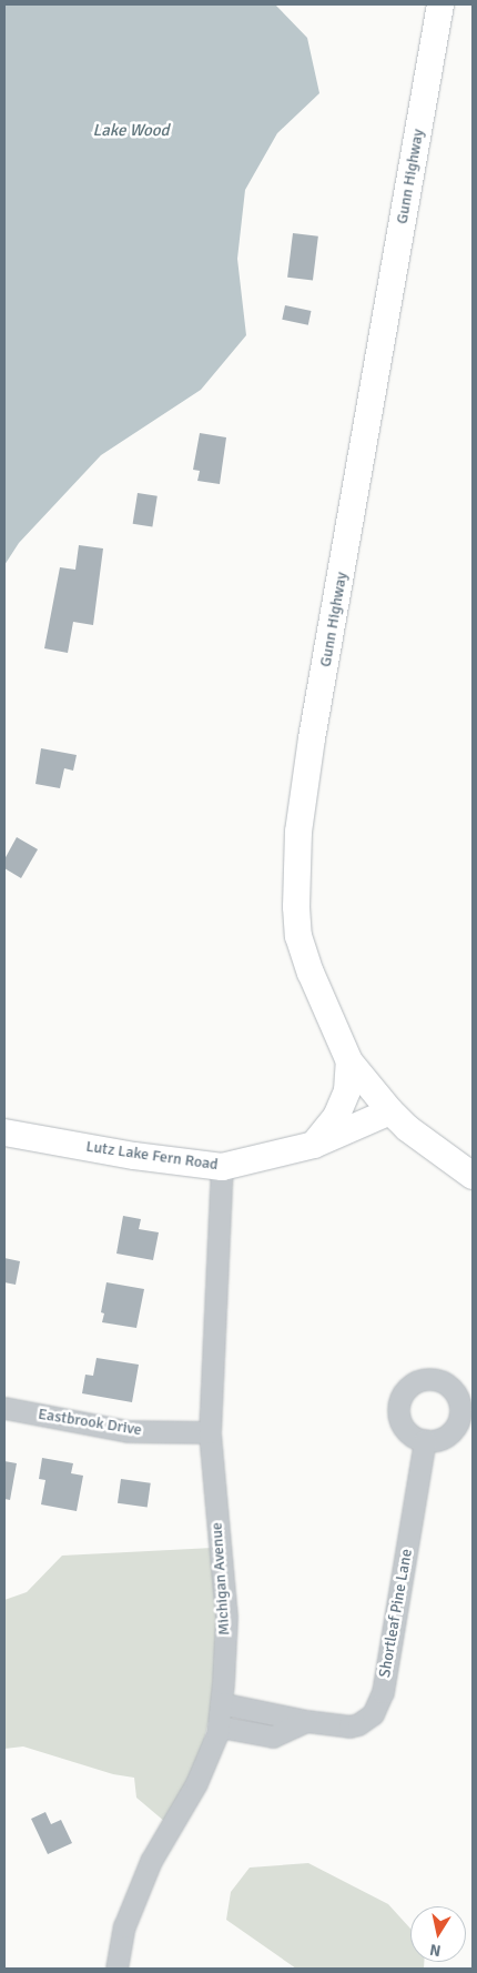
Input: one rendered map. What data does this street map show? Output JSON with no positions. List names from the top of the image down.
{
  "streets": {
    "main road": ["Gunn Highway", "Lutz Lake Fern Road"],
    "street": ["Eastbrook Drive", "Michigan Avenue", "Shortleaf Pine Lane"]
  },
  "crossings": [
    ["Gunn Highway", "Lutz Lake Fern Road"],
    ["Lutz Lake Fern Road", "Michigan Avenue"],
    ["Eastbrook Drive", "Michigan Avenue"],
    ["Michigan Avenue", "Shortleaf Pine Lane"]
  ],
  "water": ["Lake Wood"],
  "north": "bottom"
}
